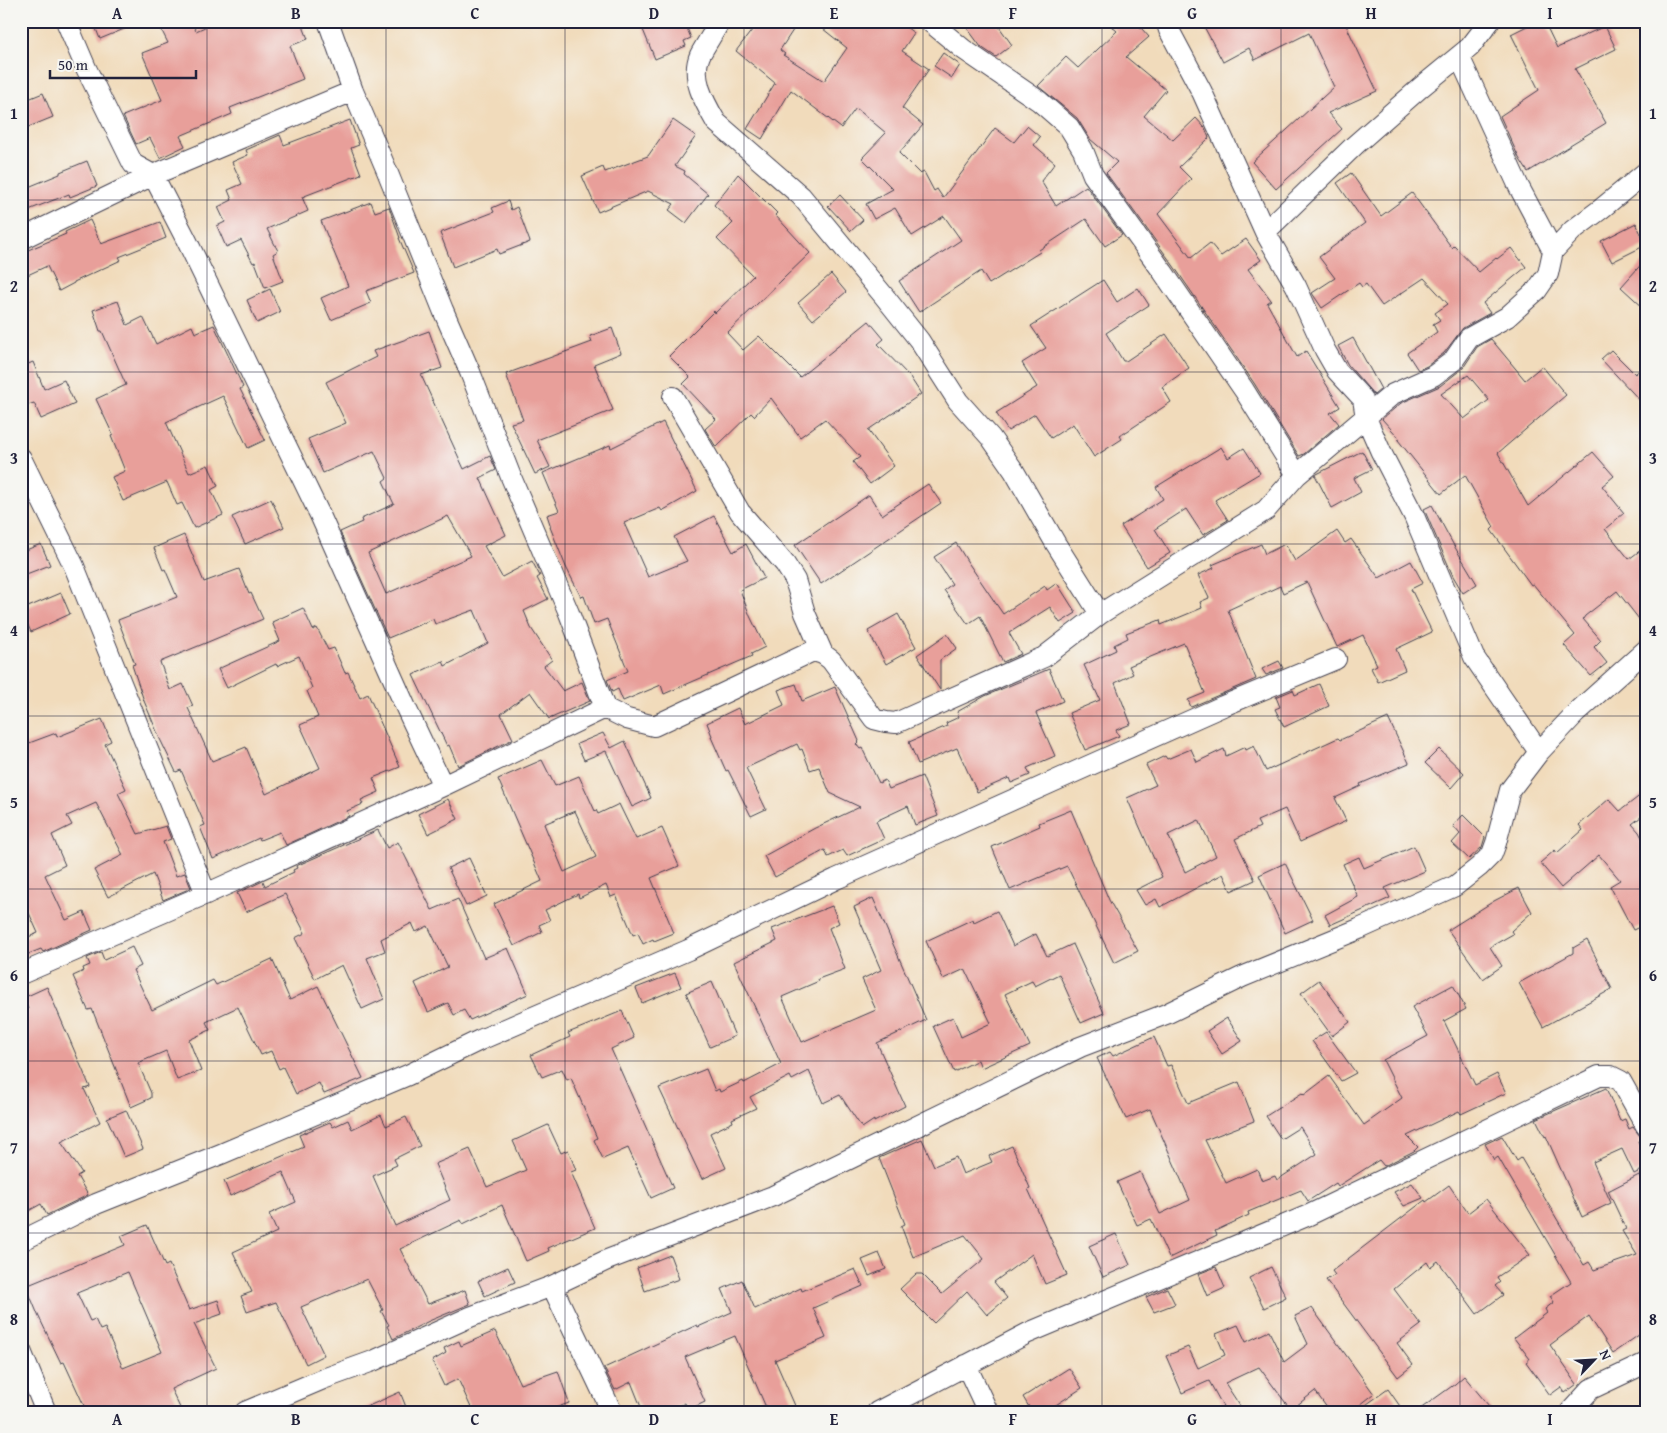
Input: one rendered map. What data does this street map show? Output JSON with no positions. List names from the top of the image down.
{
  "scale_bar": "50 m",
  "north": "top right",
  "grid": {
    "columns": [
      "A",
      "B",
      "C",
      "D",
      "E",
      "F",
      "G",
      "H",
      "I"
    ],
    "rows": [
      "1",
      "2",
      "3",
      "4",
      "5",
      "6",
      "7",
      "8"
    ]
  }
}
